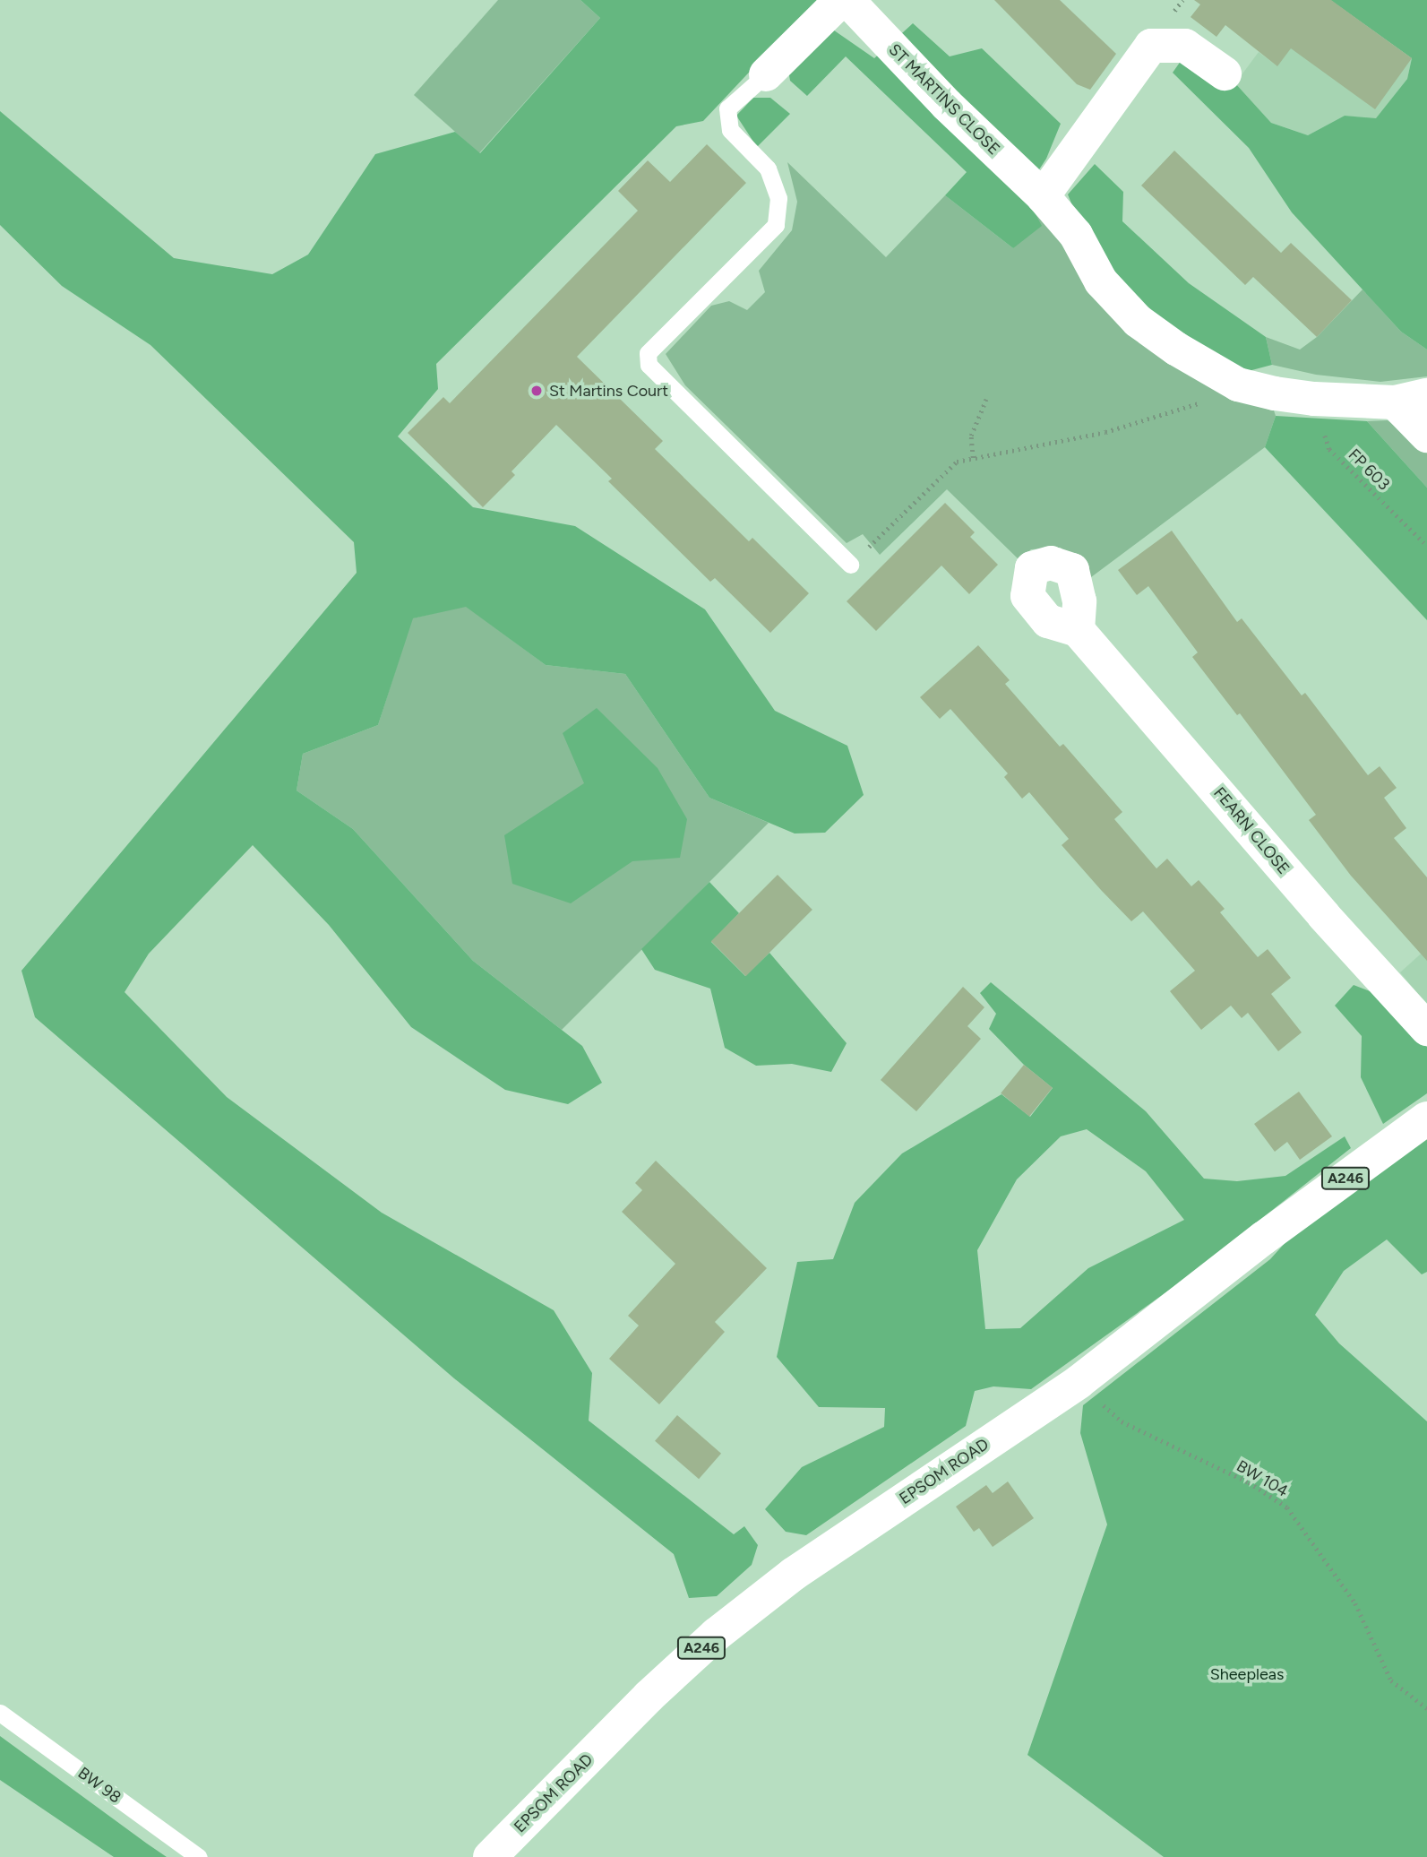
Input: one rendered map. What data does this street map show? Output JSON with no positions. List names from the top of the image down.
{
  "streets": {
    "street": [
      "ST MARTINS CLOSE",
      "FEARN CLOSE",
      "A246",
      "EPSOM ROAD"
    ],
    "lane": ["BW 98"],
    "path": ["FP 603", "BW 104"]
  },
  "crossings": [
    ["ST MARTINS CLOSE", "FP 603"],
    ["EPSOM ROAD", "BW 104"]
  ],
  "parks": ["Sheepleas"],
  "places": ["St Martins Court"]
}
